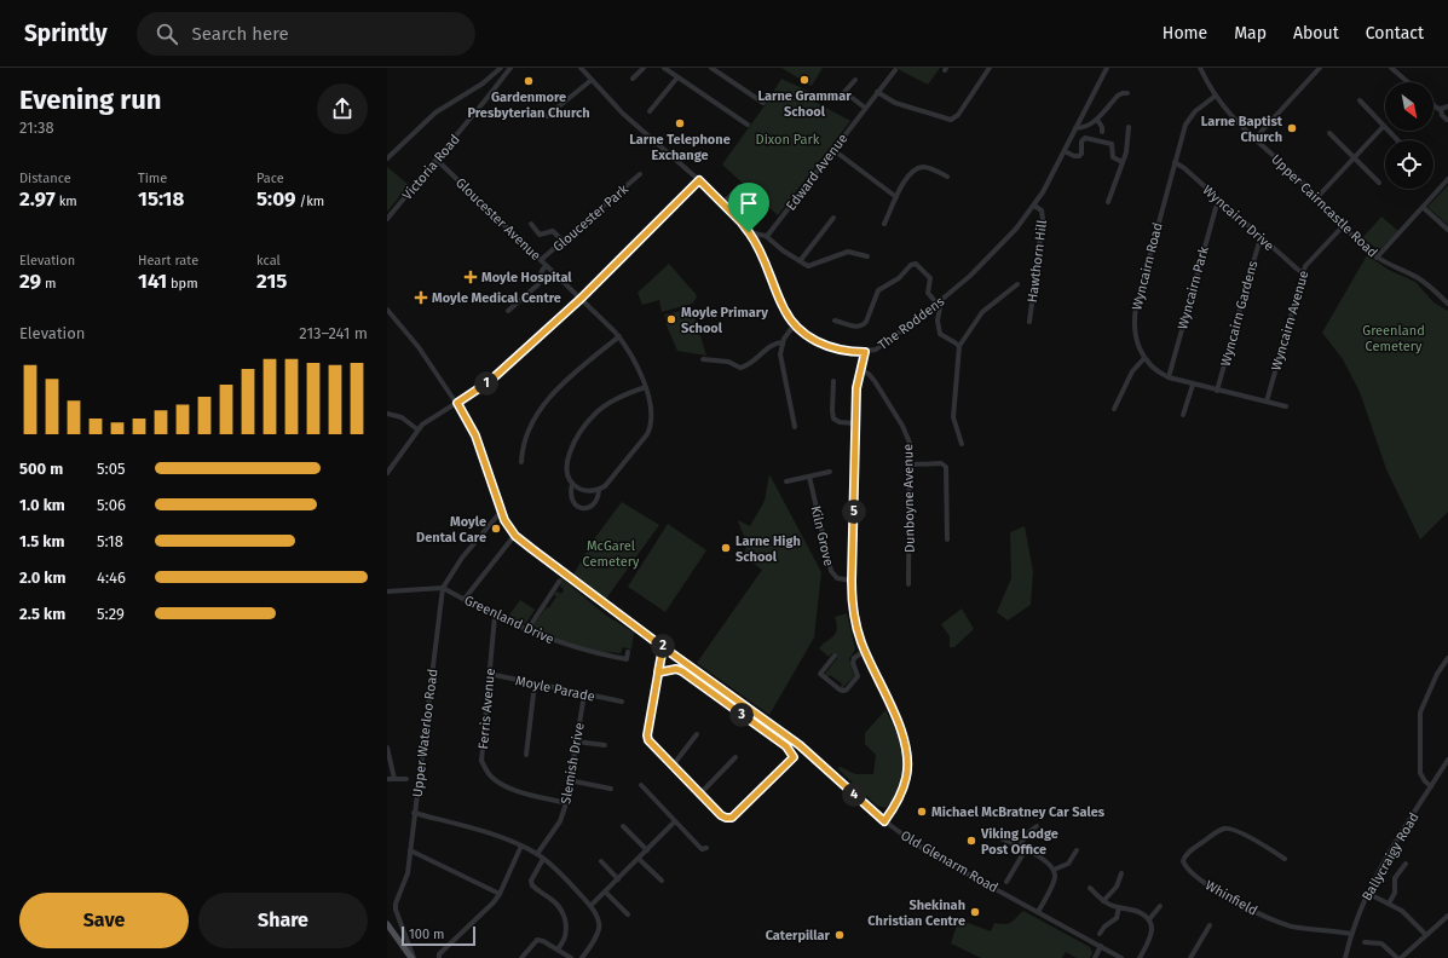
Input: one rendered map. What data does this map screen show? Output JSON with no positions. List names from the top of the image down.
{
  "streets": {
    "street": [
      "Victoria Road",
      "Edward Avenue",
      "Upper Cairncastle Road",
      "Gloucester Park",
      "Wyncairn Drive",
      "Gloucester Avenue",
      "Hawthorn Hill",
      "Wyncairn Road",
      "Wyncairn Park",
      "Wyncairn Gardens",
      "Wyncairn Avenue",
      "The Roddens",
      "Dunboyne Avenue",
      "Kiln Grove",
      "Greenland Drive",
      "Moyle Parade",
      "Ferris Avenue",
      "Upper Waterloo Road",
      "Slemish Drive",
      "Ballycraigy Road",
      "Old Glenarm Road",
      "Whinfield"
    ]
  },
  "crossings": [
    ["Victoria Road", "Gloucester Avenue"],
    ["Upper Cairncastle Road", "Wyncairn Road"],
    ["Upper Cairncastle Road", "Wyncairn Avenue"],
    ["Gloucester Park", "Gloucester Avenue"],
    ["Wyncairn Drive", "Wyncairn Road"],
    ["Wyncairn Drive", "Wyncairn Park"],
    ["Wyncairn Drive", "Wyncairn Gardens"],
    ["Wyncairn Drive", "Wyncairn Avenue"],
    ["Hawthorn Hill", "The Roddens"],
    ["Wyncairn Road", "Wyncairn Park"],
    ["Wyncairn Road", "Wyncairn Gardens"],
    ["Wyncairn Road", "Wyncairn Avenue"],
    ["Greenland Drive", "Ferris Avenue"],
    ["Greenland Drive", "Upper Waterloo Road"],
    ["Moyle Parade", "Ferris Avenue"],
    ["Moyle Parade", "Slemish Drive"],
    ["Ferris Avenue", "Slemish Drive"],
    ["Ballycraigy Road", "Whinfield"]
  ],
  "parks": ["Dixon Park", "Greenland Cemetery", "McGarel Cemetery"],
  "places": {
    "other": [
      "Larne Grammar School",
      "Gardenmore Presbyterian Church",
      "Larne Telephone Exchange",
      "Larne Baptist Church",
      "Moyle Primary School",
      "Moyle Dental Care",
      "Larne High School",
      "Michael McBratney Car Sales",
      "Viking Lodge Post Office",
      "Shekinah Christian Centre",
      "Caterpillar"
    ],
    "health": ["Moyle Hospital", "Moyle Medical Centre"]
  },
  "scale_bar": "100 m",
  "north": "bottom right",
  "page": {
    "header": "Sprintly",
    "search": "Search here",
    "nav": [
      "Home",
      "Map",
      "About",
      "Contact"
    ],
    "heading": ["Evening run", "21:38"],
    "stats": [
      ["Distance", "2.97 km"],
      ["Time", "15:18"],
      ["Pace", "5:09 /km"],
      ["Elevation", "29 m"],
      ["Heart rate", "141 bpm"],
      ["kcal", "215"]
    ],
    "chart": ["Elevation", "213–241 m"],
    "pins": [
      "1",
      "5",
      "2",
      "3",
      "4"
    ],
    "list": [
      {
        "name": "500 m",
        "note": "5:05"
      },
      {
        "name": "1.0 km",
        "note": "5:06"
      },
      {
        "name": "1.5 km",
        "note": "5:18"
      },
      {
        "name": "2.0 km",
        "note": "4:46"
      },
      {
        "name": "2.5 km",
        "note": "5:29"
      }
    ],
    "buttons": ["Save", "Share"],
    "scale": "100 m"
  }
}
